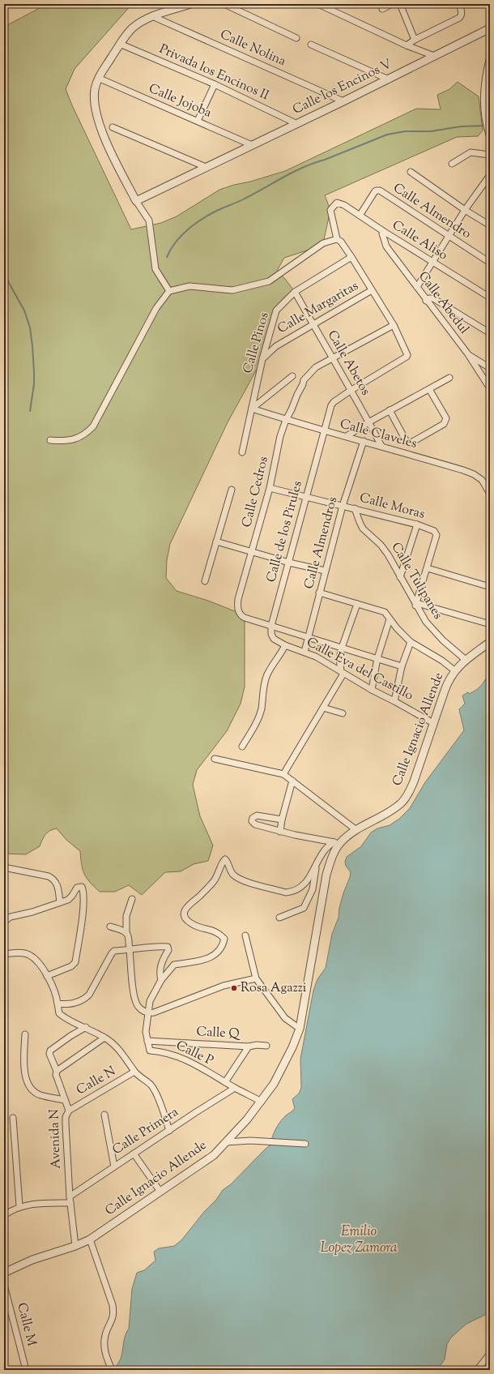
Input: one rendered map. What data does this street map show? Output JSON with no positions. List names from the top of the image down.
{
  "streets": {
    "street": [
      "Calle Nolina",
      "Privada los Encinos II",
      "Calle los Encinos V",
      "Calle Jojoba",
      "Calle Almendro",
      "Calle Aliso",
      "Calle Abedul",
      "Calle Margaritas",
      "Calle Pinos",
      "Calle Abetos",
      "Calle Claveles",
      "Calle Cedros",
      "Calle Moras",
      "Calle de los Pirules",
      "Calle Almendros",
      "Calle Tulipanes",
      "Calle Eva del Castillo",
      "Calle Ignacio Allende",
      "Calle Q",
      "Calle P",
      "Calle N",
      "Calle Primera",
      "Avenida N",
      "Calle M"
    ]
  },
  "crossings": [
    ["Calle Nolina", "Calle los Encinos V"],
    ["Privada los Encinos II", "Calle los Encinos V"],
    ["Calle los Encinos V", "Calle Jojoba"],
    ["Calle Almendro", "Calle Aliso"],
    ["Calle Aliso", "Calle Abedul"],
    ["Calle Margaritas", "Calle Pinos"],
    ["Calle Margaritas", "Calle Abetos"],
    ["Calle Pinos", "Calle Abetos"],
    ["Calle Pinos", "Calle Claveles"],
    ["Calle Abetos", "Calle Claveles"],
    ["Calle Abetos", "Calle Cedros"],
    ["Calle Abetos", "Calle de los Pirules"],
    ["Calle Claveles", "Calle Cedros"],
    ["Calle Claveles", "Calle de los Pirules"],
    ["Calle Claveles", "Calle Almendros"],
    ["Calle Cedros", "Calle Moras"],
    ["Calle Cedros", "Calle de los Pirules"],
    ["Calle Moras", "Calle de los Pirules"],
    ["Calle Moras", "Calle Almendros"],
    ["Calle Moras", "Calle Tulipanes"],
    ["Calle de los Pirules", "Calle Eva del Castillo"],
    ["Calle Almendros", "Calle Eva del Castillo"],
    ["Calle Tulipanes", "Calle Ignacio Allende"],
    ["Calle Eva del Castillo", "Calle Ignacio Allende"],
    ["Calle Ignacio Allende", "Calle P"],
    ["Calle Ignacio Allende", "Avenida N"],
    ["Calle Q", "Calle P"],
    ["Calle P", "Calle Primera"],
    ["Calle N", "Calle Primera"],
    ["Calle N", "Avenida N"],
    ["Calle Primera", "Avenida N"]
  ],
  "water": ["Emilio Lopez Zamora"],
  "places": ["Rosa Agazzi"]
}
